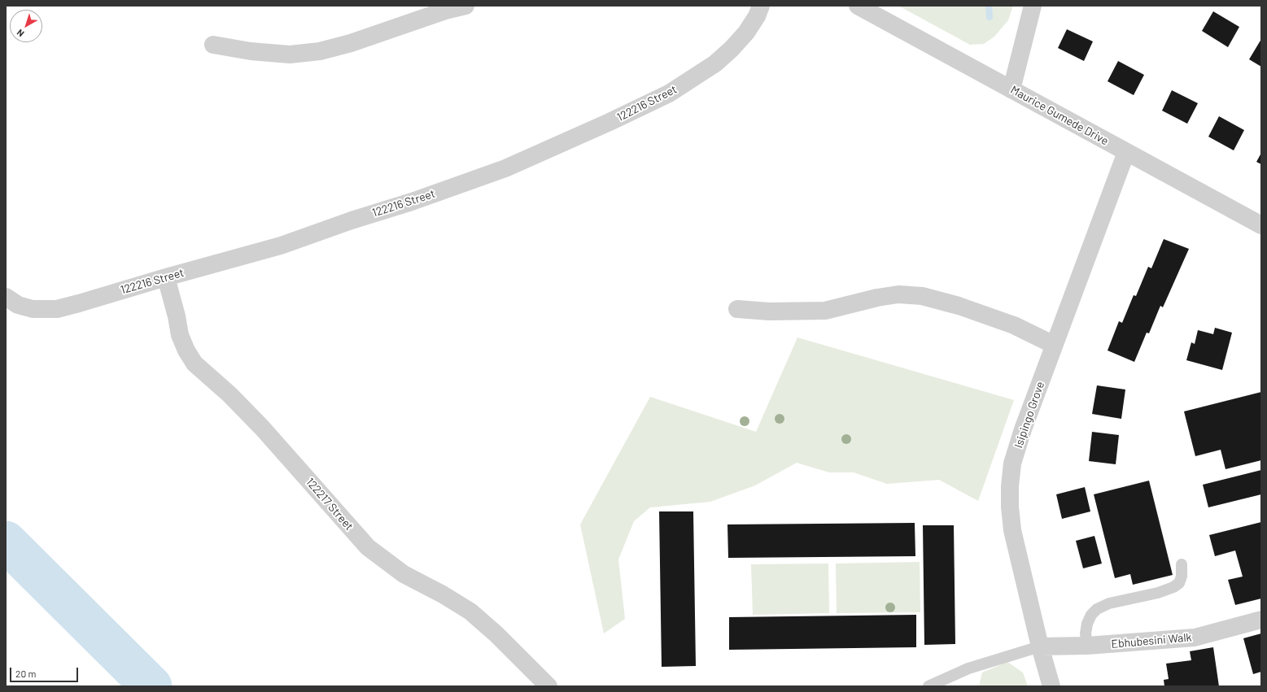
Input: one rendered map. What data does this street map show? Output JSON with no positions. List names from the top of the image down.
{
  "streets": {
    "street": [
      "122216 Street",
      "Maurice Gumede Drive",
      "Isipingo Grove",
      "122217 Street",
      "Ebhubesini Walk"
    ]
  },
  "crossings": [
    ["122216 Street", "122217 Street"],
    ["Maurice Gumede Drive", "Isipingo Grove"],
    ["Isipingo Grove", "Ebhubesini Walk"]
  ],
  "scale_bar": "20 m",
  "north": "bottom left"
}
